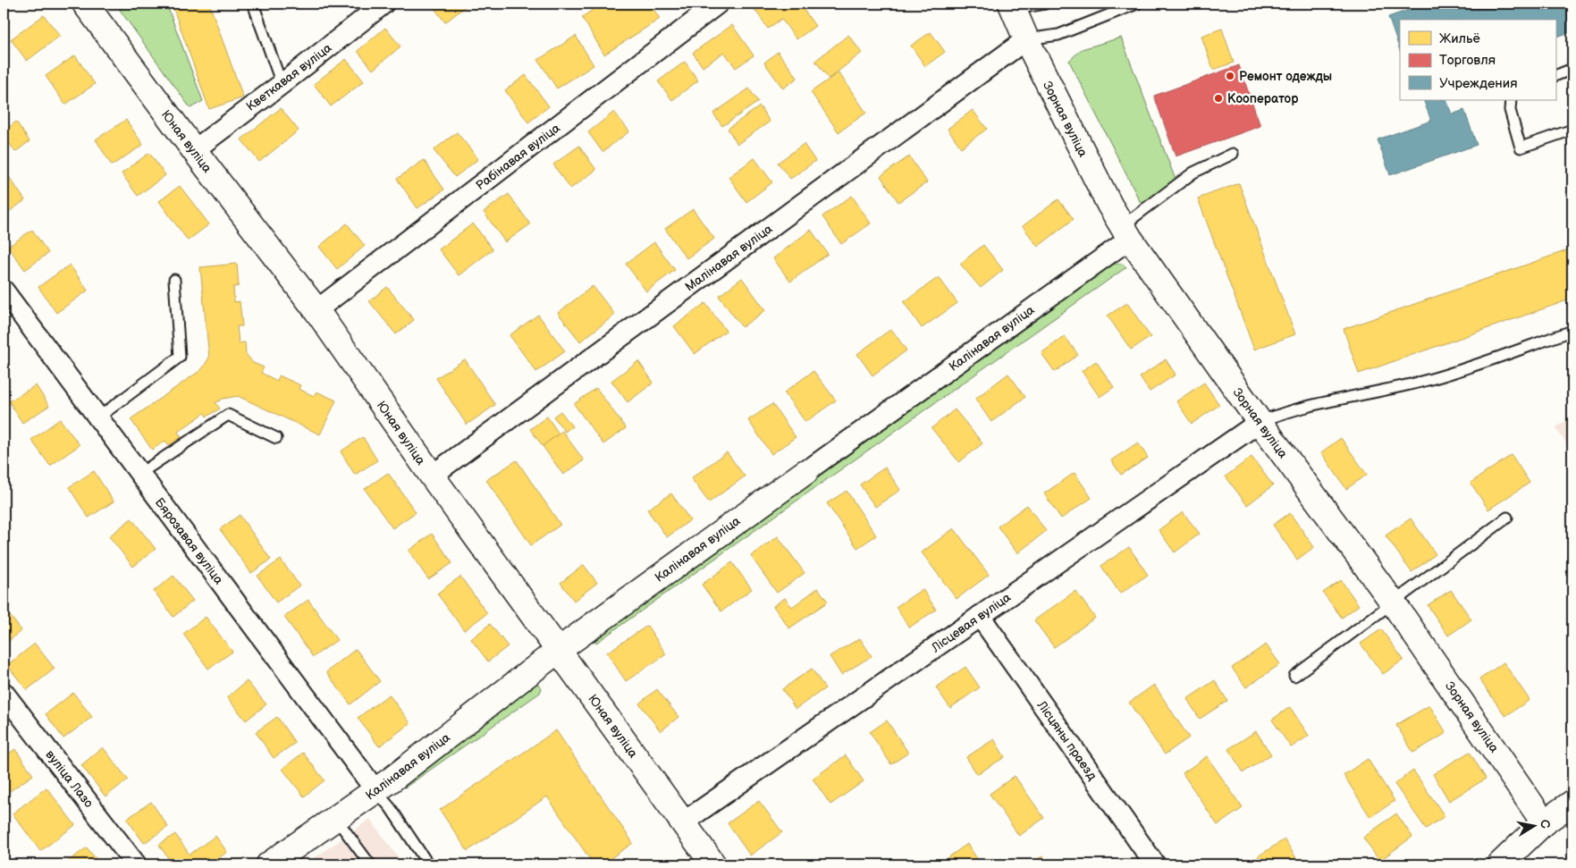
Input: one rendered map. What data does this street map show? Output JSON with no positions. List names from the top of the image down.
{
  "streets": {
    "street": [
      "Кветкавая вуліца",
      "Зорная вуліца",
      "Юная вуліца",
      "Рабінавая вуліца",
      "Малінавая вуліца",
      "Калінавая вуліца",
      "Бярозавая вуліца",
      "Лісцевая вуліца",
      "Лісцяны праезд",
      "вуліца Лазо"
    ]
  },
  "crossings": [
    ["Кветкавая вуліца", "Юная вуліца"],
    ["Зорная вуліца", "Малінавая вуліца"],
    ["Зорная вуліца", "Калінавая вуліца"],
    ["Зорная вуліца", "Лісцевая вуліца"],
    ["Юная вуліца", "Рабінавая вуліца"],
    ["Юная вуліца", "Малінавая вуліца"],
    ["Юная вуліца", "Калінавая вуліца"],
    ["Юная вуліца", "Лісцевая вуліца"],
    ["Калінавая вуліца", "Бярозавая вуліца"],
    ["Лісцевая вуліца", "Лісцяны праезд"]
  ],
  "places": ["Ремонт одежды", "Кооператор"],
  "legend": ["Жильё", "Торговля", "Учреждения"],
  "north": "right"
}
